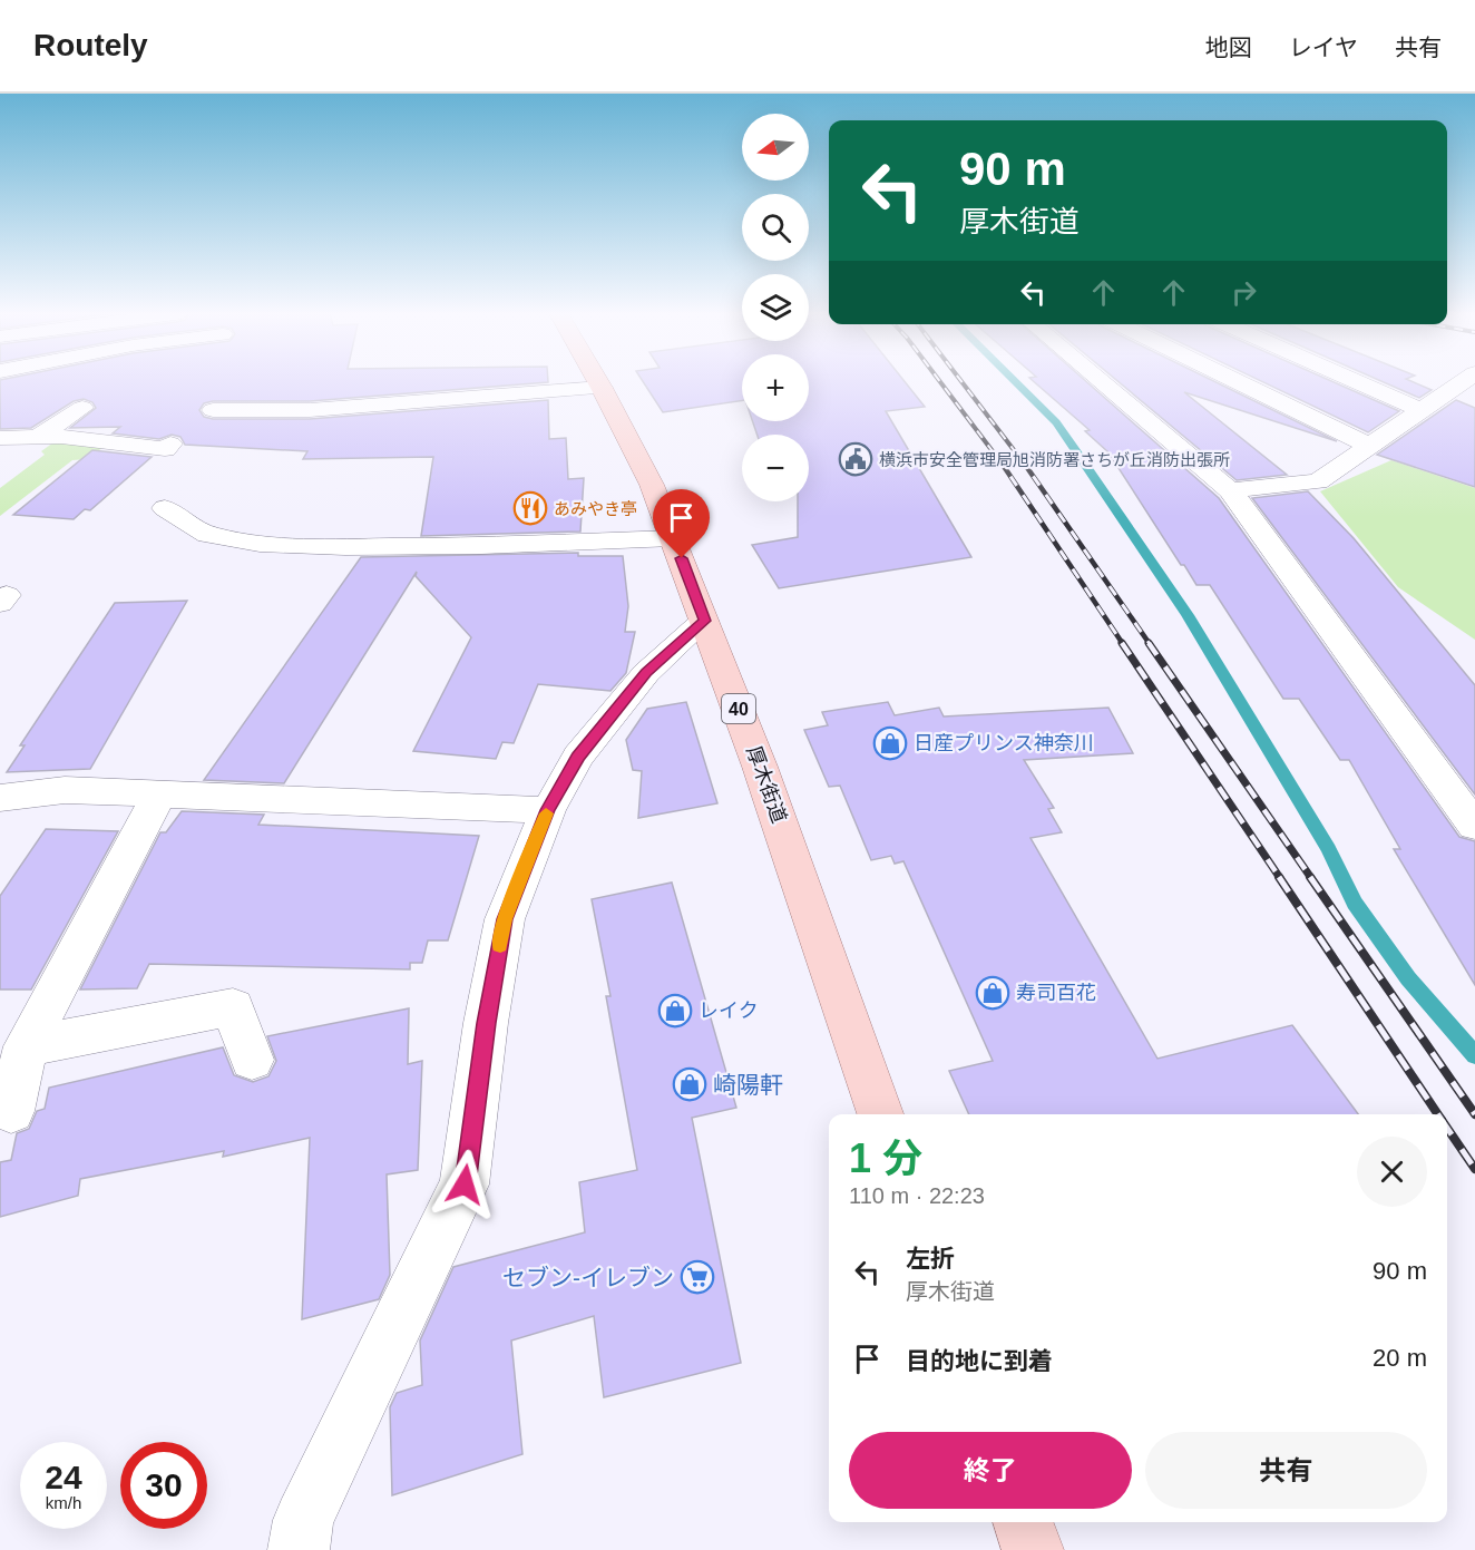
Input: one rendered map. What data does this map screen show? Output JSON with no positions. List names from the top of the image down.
{
  "streets": {
    "main road": ["40", "厚木街道"]
  },
  "places": {
    "public building": ["横浜市安全管理局旭消防署さちが丘消防出張所"],
    "restaurant": ["あみやき亭"],
    "shop": [
      "日産プリンス神奈川",
      "寿司百花",
      "レイク",
      "崎陽軒"
    ],
    "supermarket": ["セブン-イレブン"]
  },
  "north": "left",
  "page": {
    "header": "Routely",
    "nav": ["地図", "レイヤ", "共有"],
    "map_buttons": ["+", "−"],
    "turn": ["90 m", "厚木街道"],
    "heading": ["1 分", "110 m · 22:23"],
    "list": [
      {
        "name": "左折",
        "note": "厚木街道",
        "value": "90 m"
      },
      {
        "name": "目的地に到着",
        "value": "20 m"
      }
    ],
    "buttons": ["終了", "共有"],
    "speed": "24 km/h",
    "limit": "30"
  }
}
